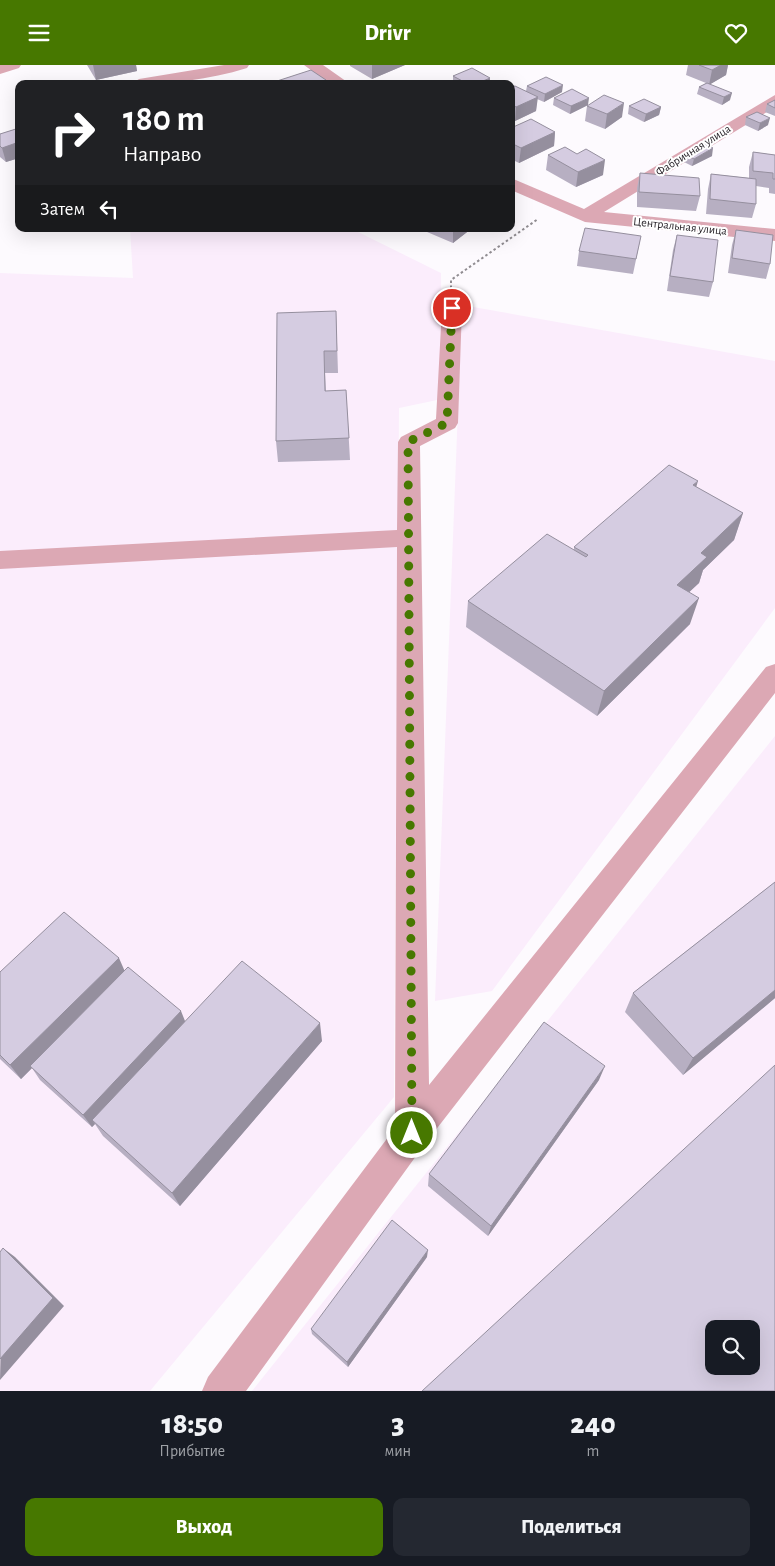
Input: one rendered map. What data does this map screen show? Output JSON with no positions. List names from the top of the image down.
{
  "streets": {
    "street": ["Фабричная улица", "Центральная улица"]
  },
  "crossings": [
    ["Фабричная улица", "Центральная улица"]
  ],
  "page": {
    "header": "Drivr",
    "turn": ["180 m", "Направо"],
    "then": "Затем",
    "eta": [
      "18:50",
      "Прибытие",
      "3",
      "мин",
      "240",
      "m"
    ],
    "buttons": ["Выход", "Поделиться"]
  }
}
